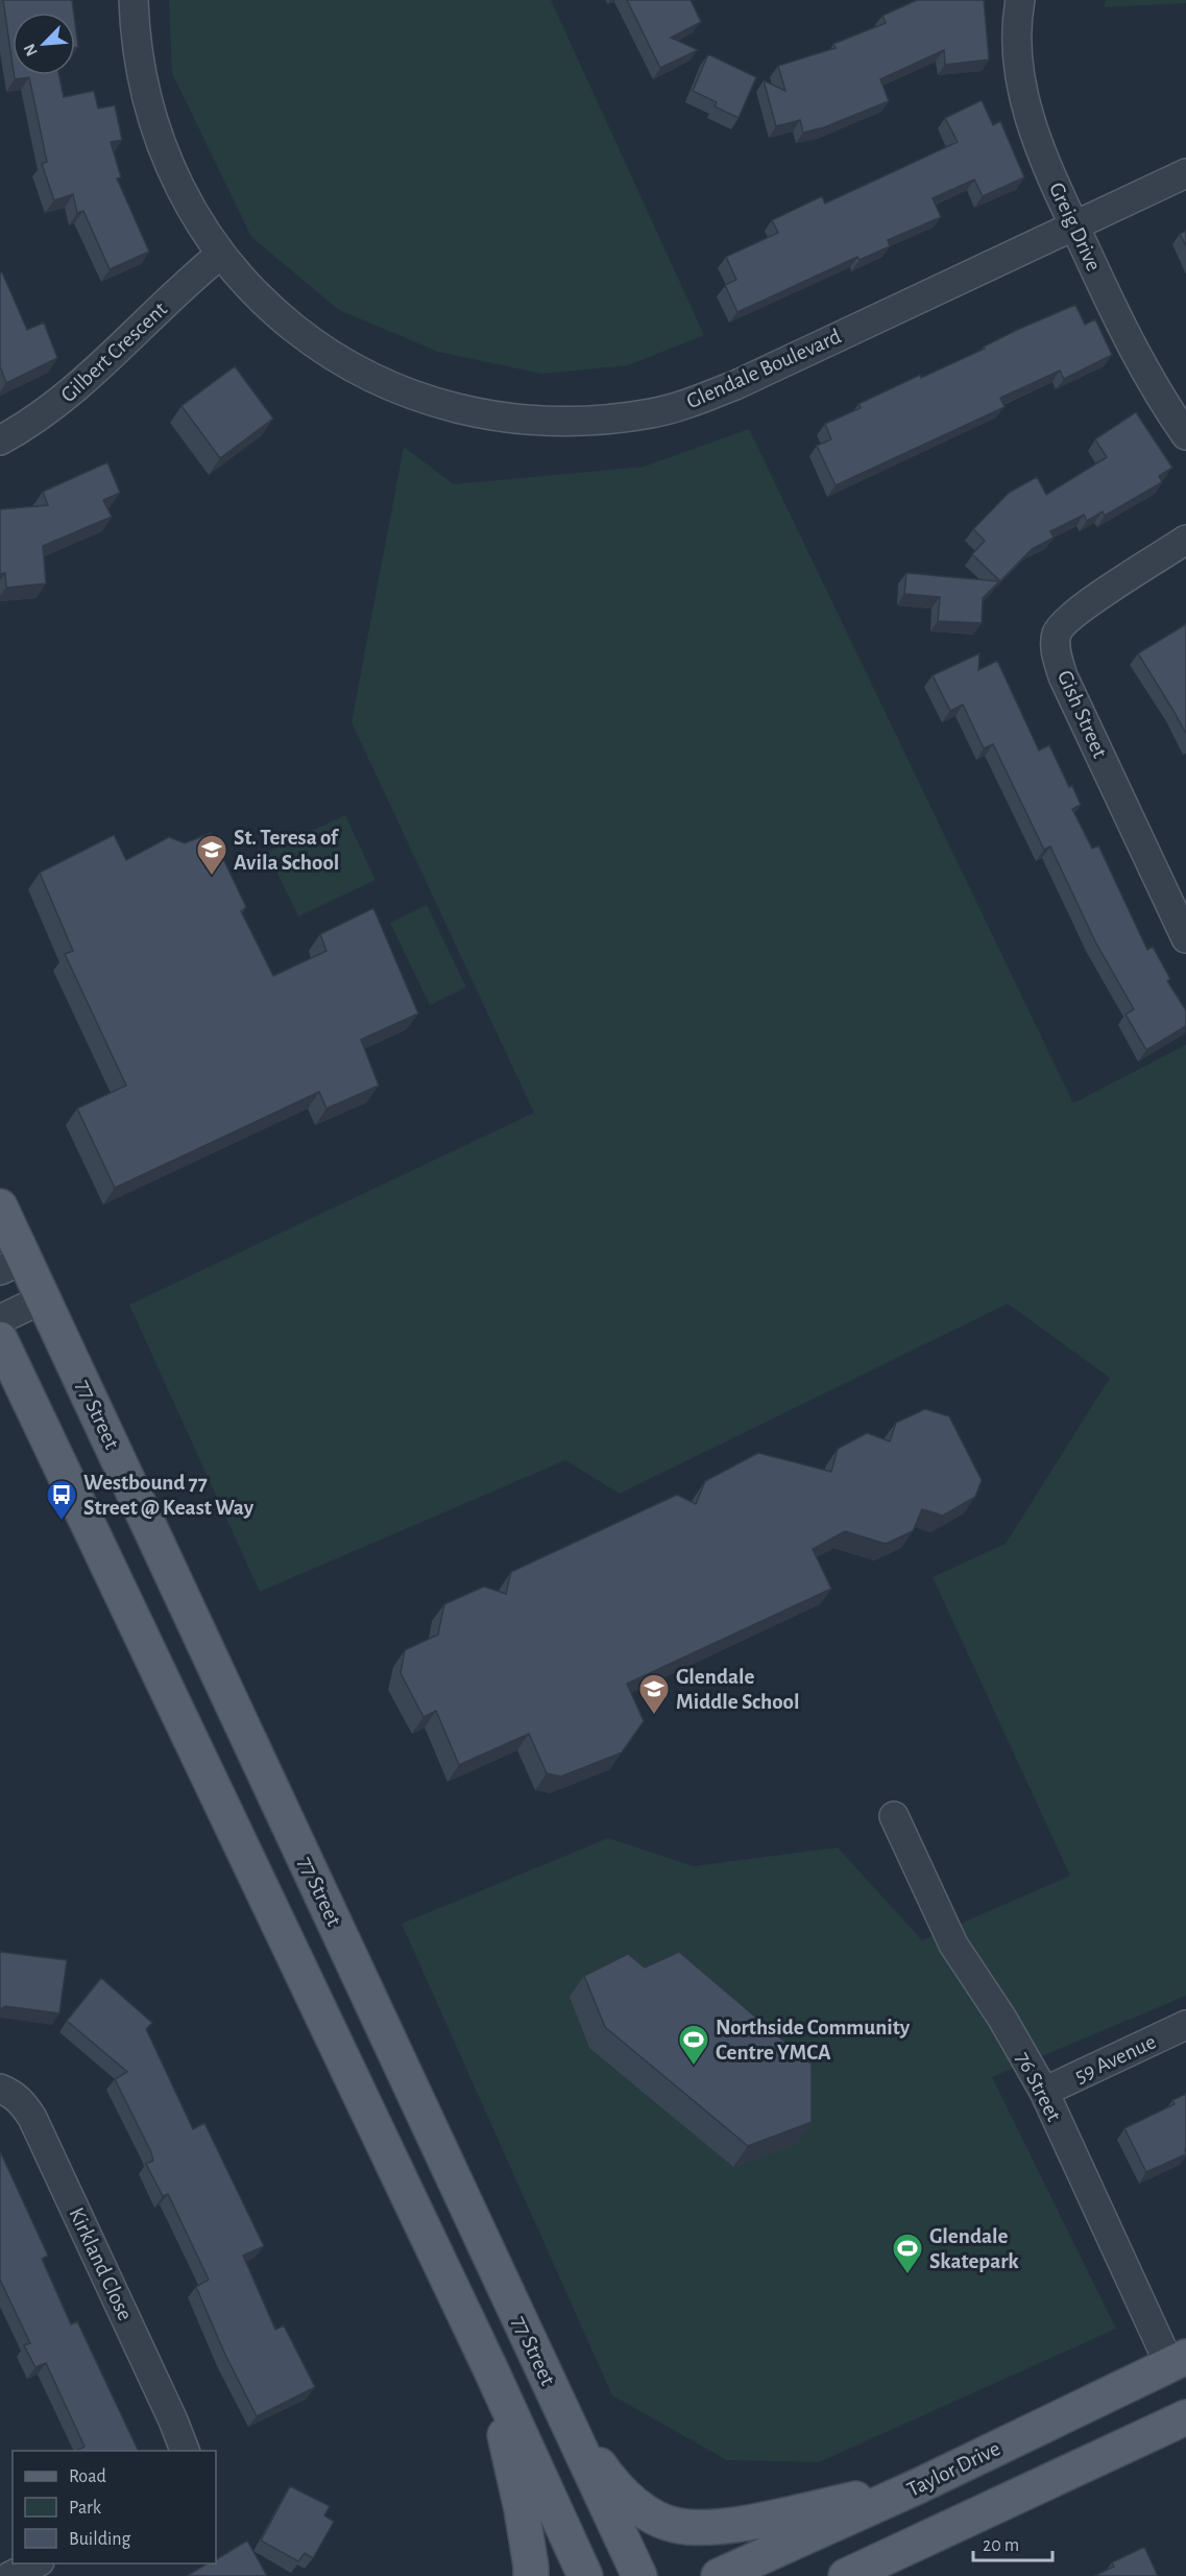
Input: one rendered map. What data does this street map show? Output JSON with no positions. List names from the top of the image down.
{
  "streets": {
    "main road": ["77 Street", "Taylor Drive"],
    "street": [
      "Greig Drive",
      "Gilbert Crescent",
      "Glendale Boulevard",
      "Gish Street",
      "59 Avenue",
      "76 Street",
      "Kirkland Close"
    ]
  },
  "crossings": [
    ["Greig Drive", "Glendale Boulevard"],
    ["Gilbert Crescent", "Glendale Boulevard"],
    ["59 Avenue", "76 Street"],
    ["76 Street", "Taylor Drive"]
  ],
  "places": {
    "school or university": ["St. Teresa of Avila School", "Glendale Middle School"],
    "bus stop": ["Westbound 77 Street @ Keast Way"],
    "sports": ["Northside Community Centre YMCA", "Glendale Skatepark"]
  },
  "legend": ["Road", "Park", "Building"],
  "scale_bar": "20 m",
  "north": "bottom left"
}
